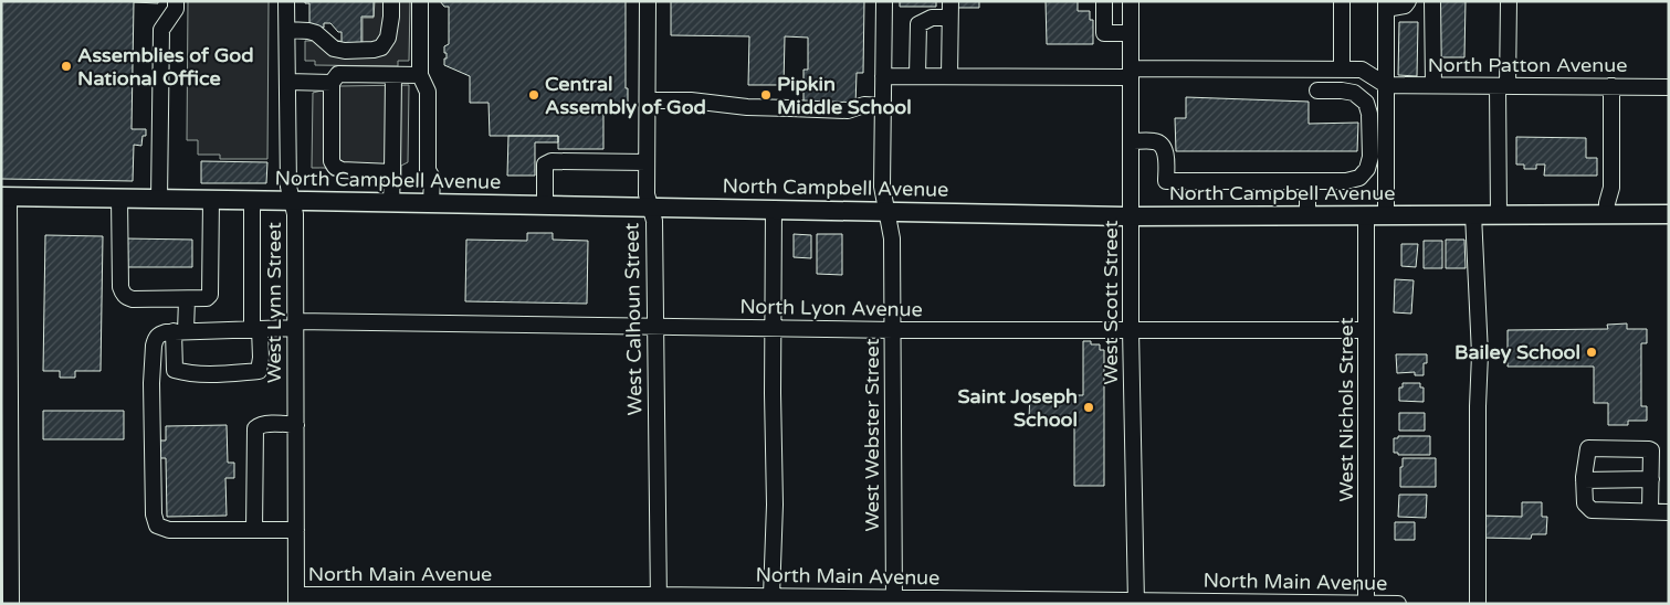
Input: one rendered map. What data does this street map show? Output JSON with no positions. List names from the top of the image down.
{
  "streets": {
    "main road": ["North Campbell Avenue"],
    "street": [
      "North Patton Avenue",
      "West Lynn Street",
      "West Scott Street",
      "North Lyon Avenue",
      "West Calhoun Street",
      "West Nichols Street",
      "West Webster Street",
      "North Main Avenue"
    ]
  },
  "crossings": [
    ["North Campbell Avenue", "West Lynn Street"],
    ["North Campbell Avenue", "West Scott Street"],
    ["North Campbell Avenue", "West Calhoun Street"],
    ["North Campbell Avenue", "West Nichols Street"],
    ["North Campbell Avenue", "West Webster Street"],
    ["West Lynn Street", "North Lyon Avenue"],
    ["West Lynn Street", "North Main Avenue"],
    ["West Scott Street", "North Lyon Avenue"],
    ["West Scott Street", "North Main Avenue"],
    ["North Lyon Avenue", "West Calhoun Street"],
    ["North Lyon Avenue", "West Nichols Street"],
    ["North Lyon Avenue", "West Webster Street"],
    ["West Calhoun Street", "North Main Avenue"],
    ["West Nichols Street", "North Main Avenue"],
    ["West Webster Street", "North Main Avenue"]
  ],
  "places": [
    "Assemblies of God National Office",
    "Central Assembly of God",
    "Pipkin Middle School",
    "Bailey School",
    "Saint Joseph School"
  ]
}
